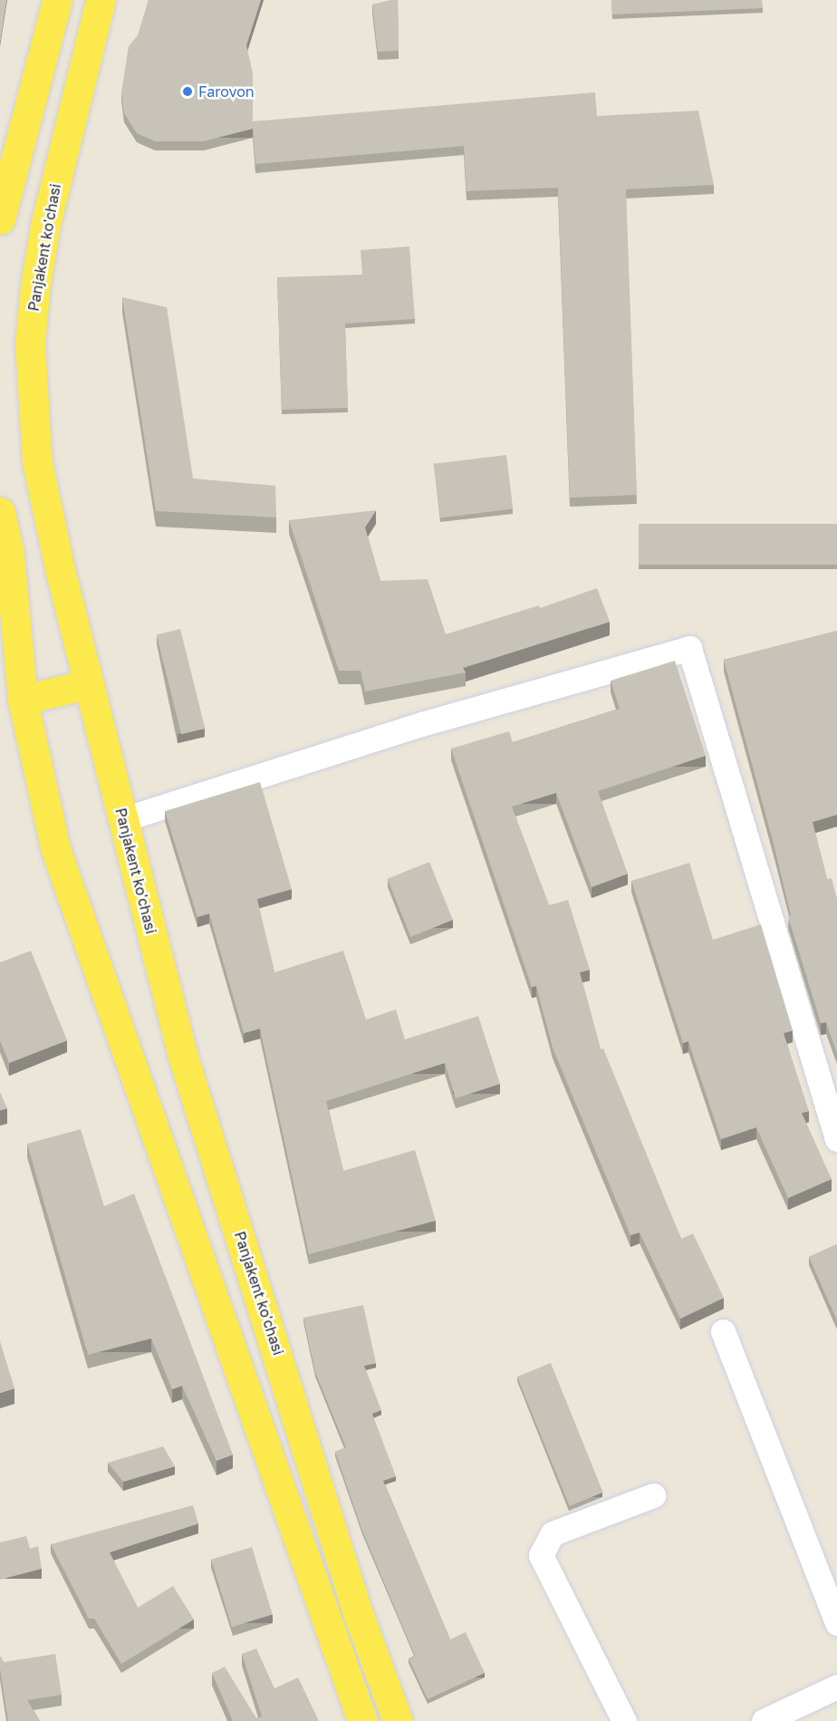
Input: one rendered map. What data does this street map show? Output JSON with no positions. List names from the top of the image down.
{
  "streets": {
    "main road": ["Panjakent ko'chasi"]
  },
  "places": ["Farovon"]
}
